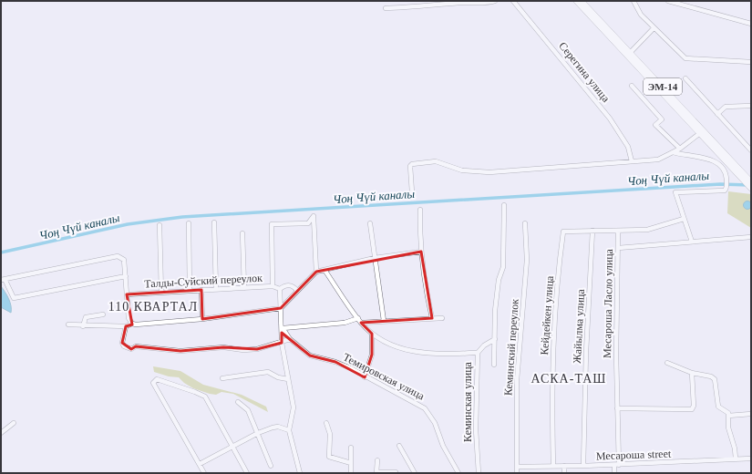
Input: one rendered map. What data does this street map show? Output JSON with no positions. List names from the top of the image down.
{
  "streets": {
    "main road": ["ЭМ-14"],
    "street": [
      "Серегина улица",
      "Талды-Суйский переулок",
      "Месароша Ласло улица",
      "Кейдейкен улица",
      "Жайылма улица",
      "Кеминский переулок",
      "Темировская улица",
      "Кеминская улица",
      "Месароша street"
    ]
  },
  "crossings": [
    ["Месароша Ласло улица", "Месароша street"],
    ["Кейдейкен улица", "Жайылма улица"],
    ["Кейдейкен улица", "Месароша street"],
    ["Жайылма улица", "Месароша street"],
    ["Кеминский переулок", "Месароша street"]
  ],
  "districts": ["110 КВАРТАЛ", "АСКА-ТАШ"],
  "water": ["Чоң Чүй каналы"]
}
